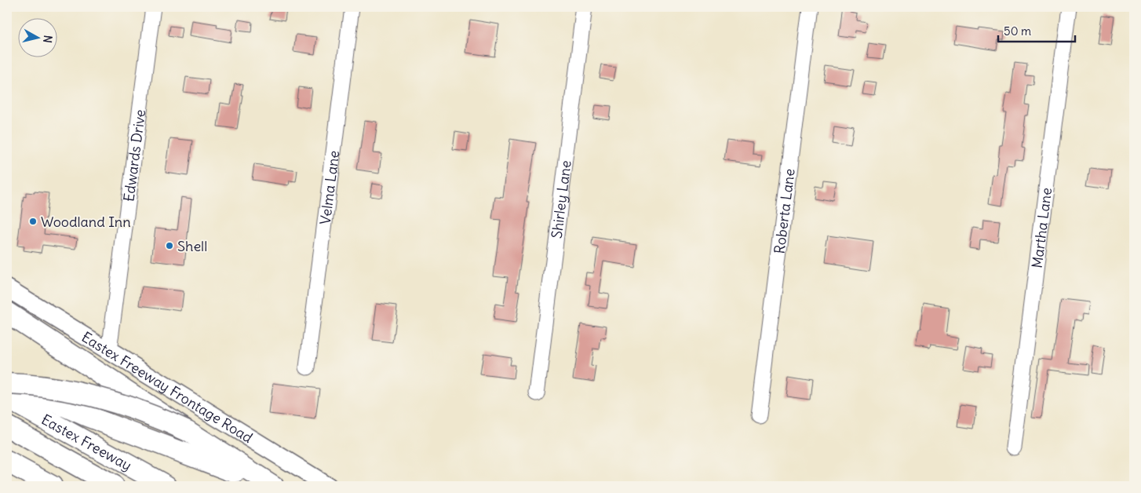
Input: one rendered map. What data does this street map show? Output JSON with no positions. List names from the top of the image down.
{
  "streets": {
    "highway": ["Eastex Freeway"],
    "main road": ["Eastex Freeway Frontage Road"],
    "street": [
      "Edwards Drive",
      "Velma Lane",
      "Shirley Lane",
      "Roberta Lane",
      "Martha Lane"
    ]
  },
  "crossings": [
    ["Edwards Drive", "Eastex Freeway Frontage Road"]
  ],
  "places": ["Woodland Inn", "Shell"],
  "scale_bar": "50 m",
  "north": "right"
}
